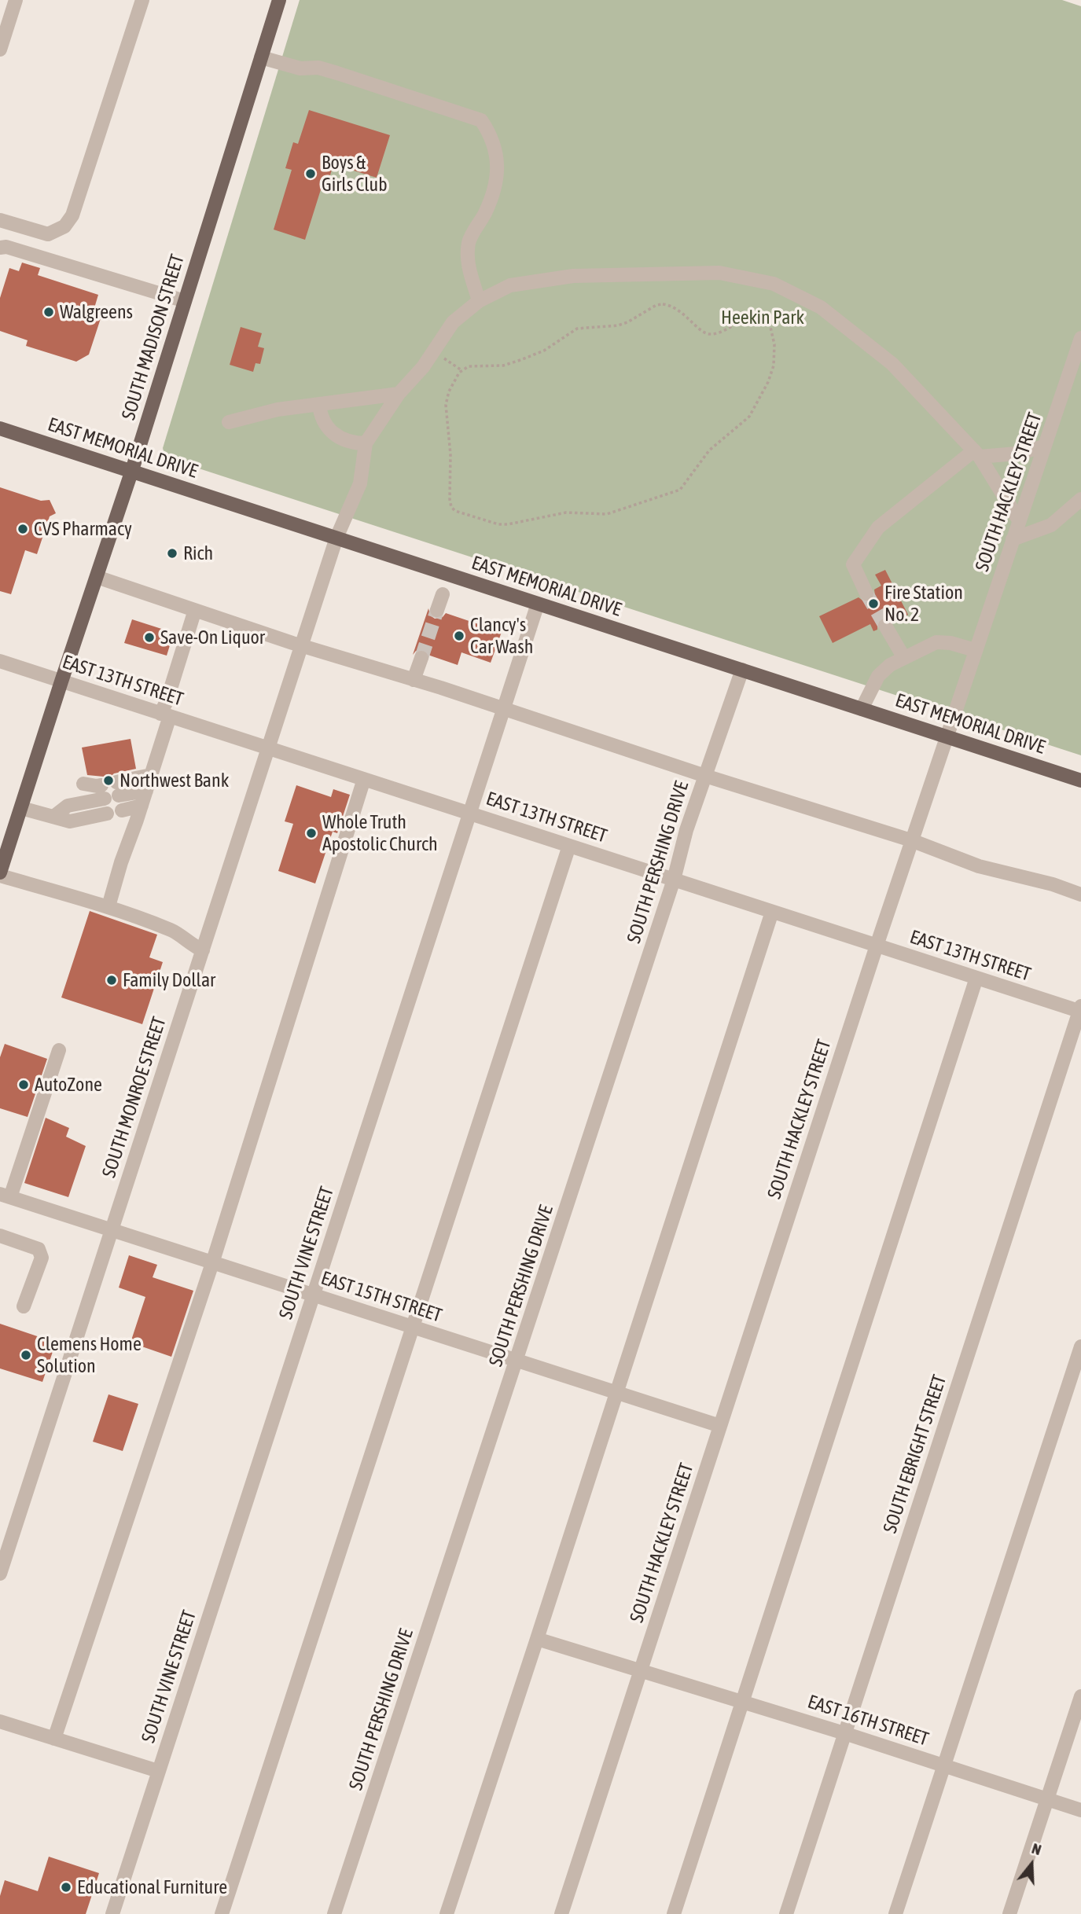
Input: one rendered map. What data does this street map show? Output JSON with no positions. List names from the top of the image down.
{
  "streets": {
    "main road": ["SOUTH MADISON STREET", "EAST MEMORIAL DRIVE"],
    "street": [
      "SOUTH HACKLEY STREET",
      "EAST 13TH STREET",
      "SOUTH PERSHING DRIVE",
      "SOUTH MONROE STREET",
      "SOUTH VINE STREET",
      "EAST 15TH STREET",
      "SOUTH EBRIGHT STREET",
      "EAST 16TH STREET"
    ]
  },
  "crossings": [
    ["SOUTH MADISON STREET", "EAST MEMORIAL DRIVE"],
    ["SOUTH MADISON STREET", "EAST 13TH STREET"],
    ["EAST MEMORIAL DRIVE", "SOUTH HACKLEY STREET"],
    ["EAST MEMORIAL DRIVE", "SOUTH PERSHING DRIVE"],
    ["EAST MEMORIAL DRIVE", "SOUTH MONROE STREET"],
    ["EAST MEMORIAL DRIVE", "SOUTH VINE STREET"],
    ["SOUTH HACKLEY STREET", "EAST 13TH STREET"],
    ["SOUTH HACKLEY STREET", "EAST 15TH STREET"],
    ["SOUTH HACKLEY STREET", "EAST 16TH STREET"],
    ["EAST 13TH STREET", "SOUTH PERSHING DRIVE"],
    ["EAST 13TH STREET", "SOUTH MONROE STREET"],
    ["EAST 13TH STREET", "SOUTH VINE STREET"],
    ["EAST 13TH STREET", "SOUTH EBRIGHT STREET"],
    ["SOUTH PERSHING DRIVE", "EAST 15TH STREET"],
    ["SOUTH MONROE STREET", "EAST 15TH STREET"],
    ["SOUTH VINE STREET", "EAST 15TH STREET"],
    ["SOUTH EBRIGHT STREET", "EAST 16TH STREET"]
  ],
  "parks": ["Heekin Park"],
  "places": [
    "Boys & Girls Club",
    "Walgreens",
    "CVS Pharmacy",
    "Rich",
    "Fire Station No. 2",
    "Clancy's Car Wash",
    "Save-On Liquor",
    "Northwest Bank",
    "Whole Truth Apostolic Church",
    "Family Dollar",
    "AutoZone",
    "Clemens Home Solution",
    "Educational Furniture"
  ],
  "north": "top"
}
